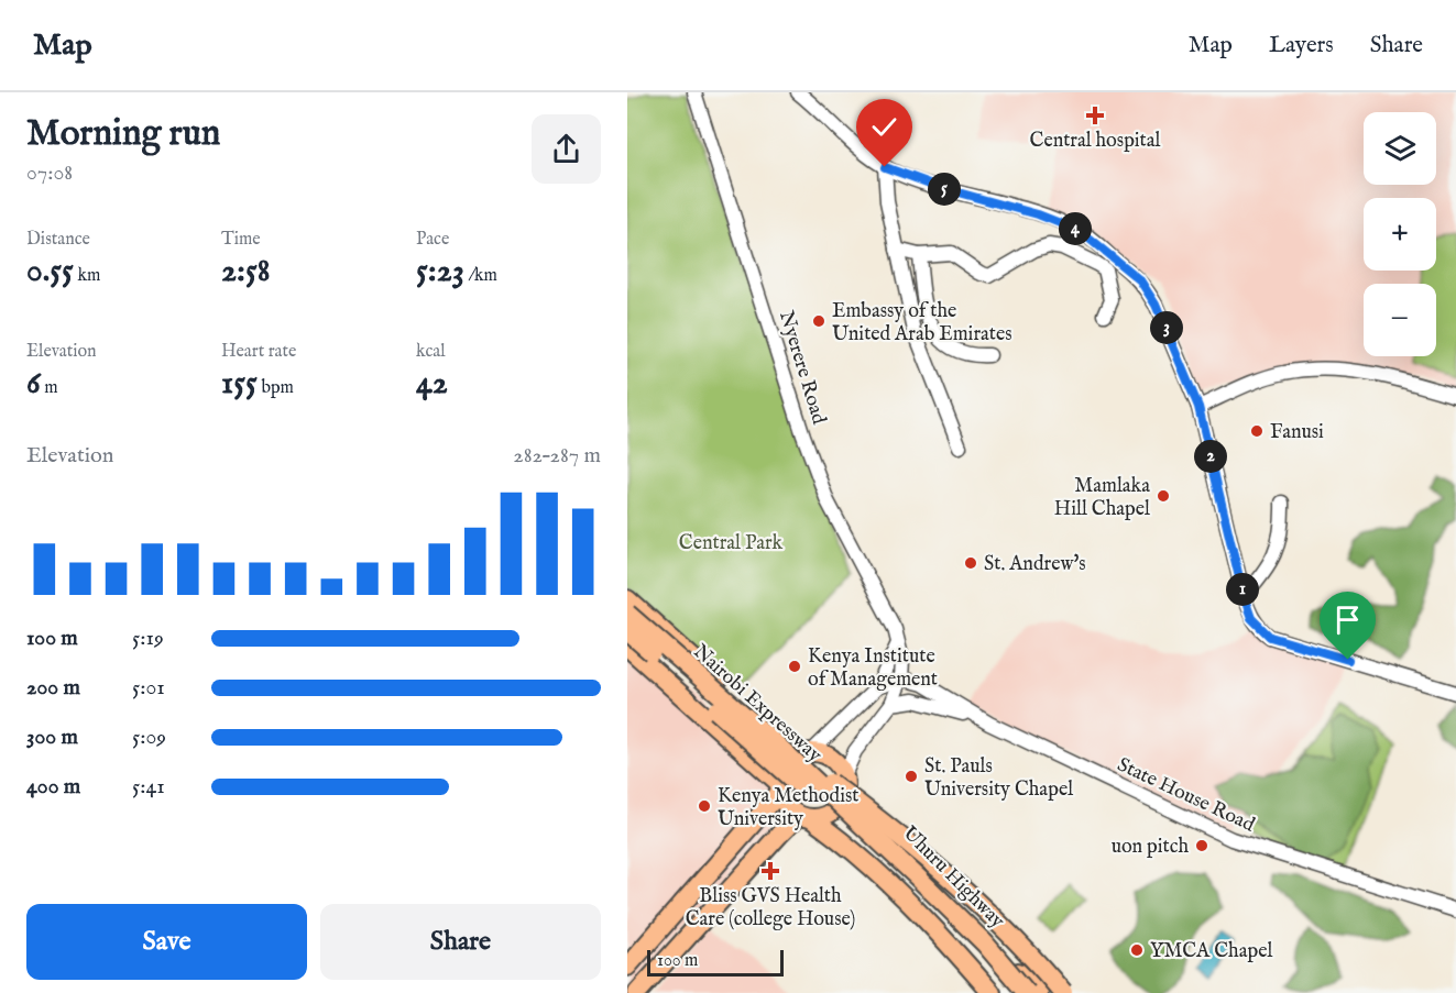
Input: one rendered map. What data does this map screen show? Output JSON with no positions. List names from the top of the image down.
{
  "streets": {
    "highway": ["Nairobi Expressway", "Uhuru Highway"],
    "street": ["Nyerere Road", "State House Road"]
  },
  "crossings": [
    ["Nyerere Road", "State House Road"],
    ["Nyerere Road", "Uhuru Highway"]
  ],
  "parks": ["Central Park"],
  "places": {
    "health": ["Central hospital", "Bliss GVS Health Care (college House)"],
    "other": [
      "Embassy of the United Arab Emirates",
      "Fanusi",
      "Mamlaka Hill Chapel",
      "St. Andrew's",
      "Kenya Institute of Management",
      "St. Pauls University Chapel",
      "Kenya Methodist University",
      "uon pitch",
      "YMCA Chapel"
    ]
  },
  "scale_bar": "100 m",
  "page": {
    "header": "Map",
    "nav": ["Map", "Layers", "Share"],
    "heading": ["Morning run", "07:08"],
    "map_buttons": ["+", "−"],
    "pins": [
      "5",
      "4",
      "3",
      "2",
      "1"
    ],
    "stats": [
      ["Distance", "0.55 km"],
      ["Time", "2:58"],
      ["Pace", "5:23 /km"],
      ["Elevation", "6 m"],
      ["Heart rate", "155 bpm"],
      ["kcal", "42"]
    ],
    "chart": ["Elevation", "282–287 m"],
    "list": [
      {
        "name": "100 m",
        "note": "5:19"
      },
      {
        "name": "200 m",
        "note": "5:01"
      },
      {
        "name": "300 m",
        "note": "5:09"
      },
      {
        "name": "400 m",
        "note": "5:41"
      }
    ],
    "buttons": ["Save", "Share"],
    "scale": "100 m"
  }
}
